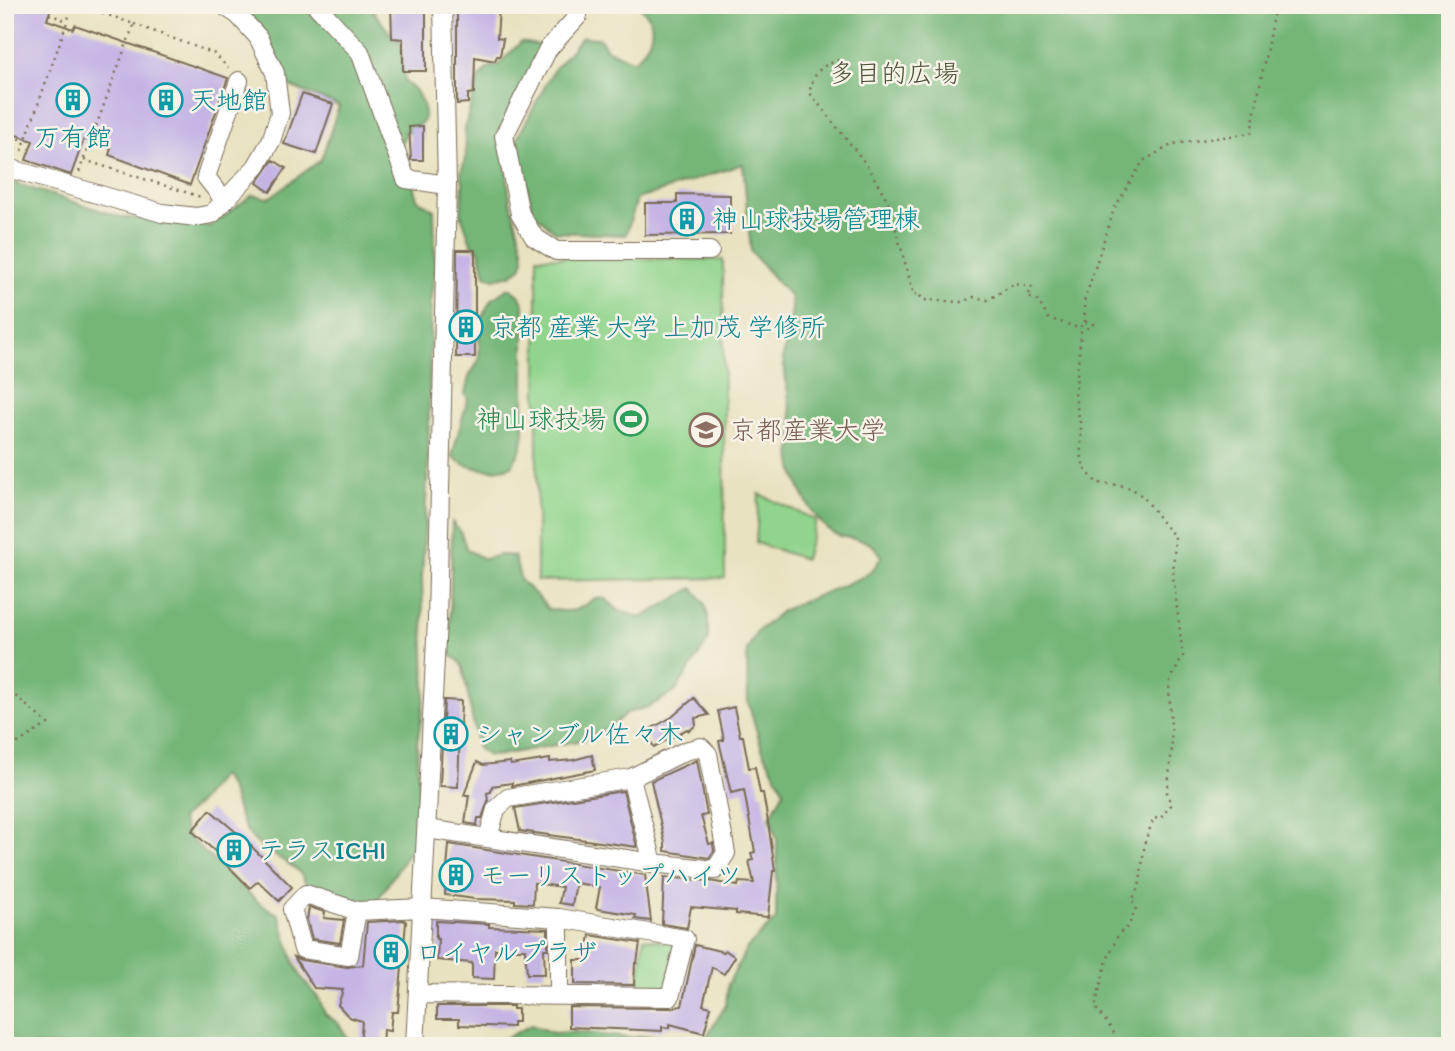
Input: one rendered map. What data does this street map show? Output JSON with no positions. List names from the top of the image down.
{
  "parks": ["多目的広場"],
  "places": {
    "building": [
      "万有館",
      "天地館",
      "神山球技場管理棟",
      "京都 産業 大学 上加茂 学修所",
      "シャンブル佐々木",
      "テラスICHI",
      "モーリストップハイツ",
      "ロイヤルプラザ"
    ],
    "sports": ["神山球技場"],
    "school or university": ["京都産業大学"]
  }
}
